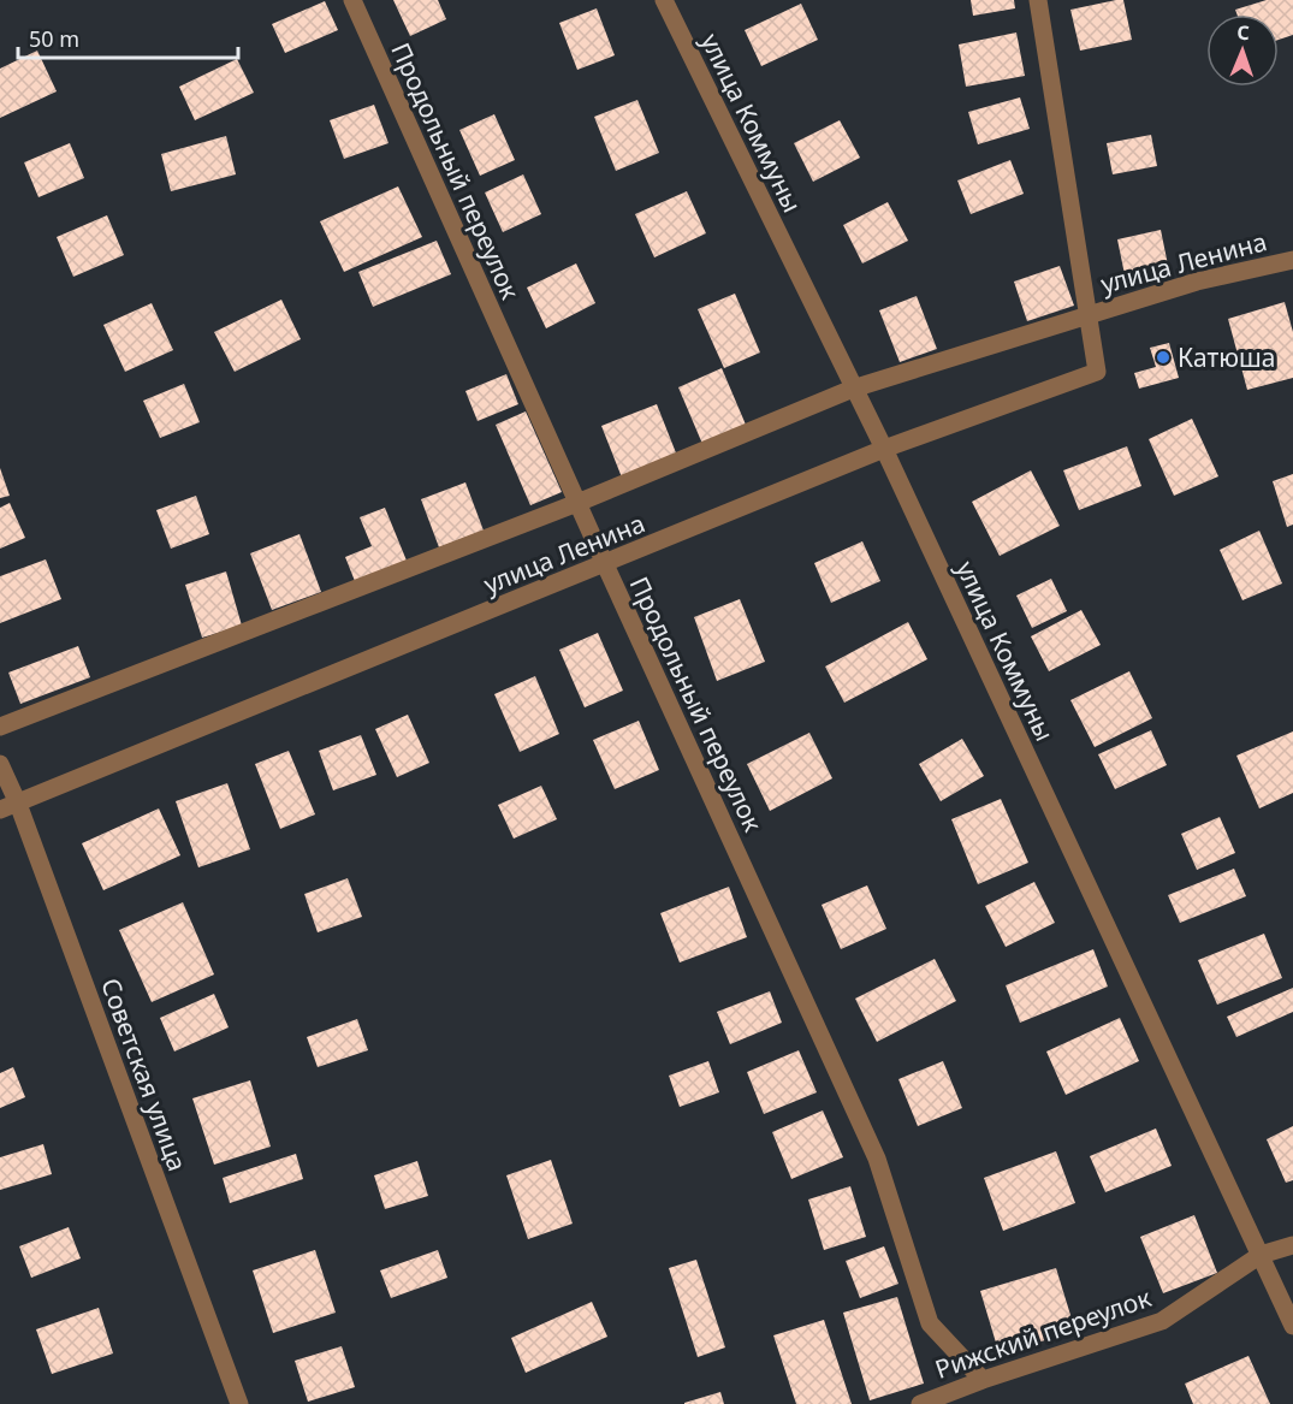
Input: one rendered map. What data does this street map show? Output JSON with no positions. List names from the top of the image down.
{
  "streets": {
    "street": [
      "улица Коммуны",
      "Продольный переулок",
      "улица Ленина",
      "Советская улица",
      "Рижский переулок"
    ]
  },
  "crossings": [
    ["улица Коммуны", "улица Ленина"],
    ["улица Коммуны", "Рижский переулок"],
    ["Продольный переулок", "улица Ленина"],
    ["Продольный переулок", "Рижский переулок"],
    ["улица Ленина", "Советская улица"]
  ],
  "places": ["Катюша"],
  "scale_bar": "50 m",
  "north": "top"
}
